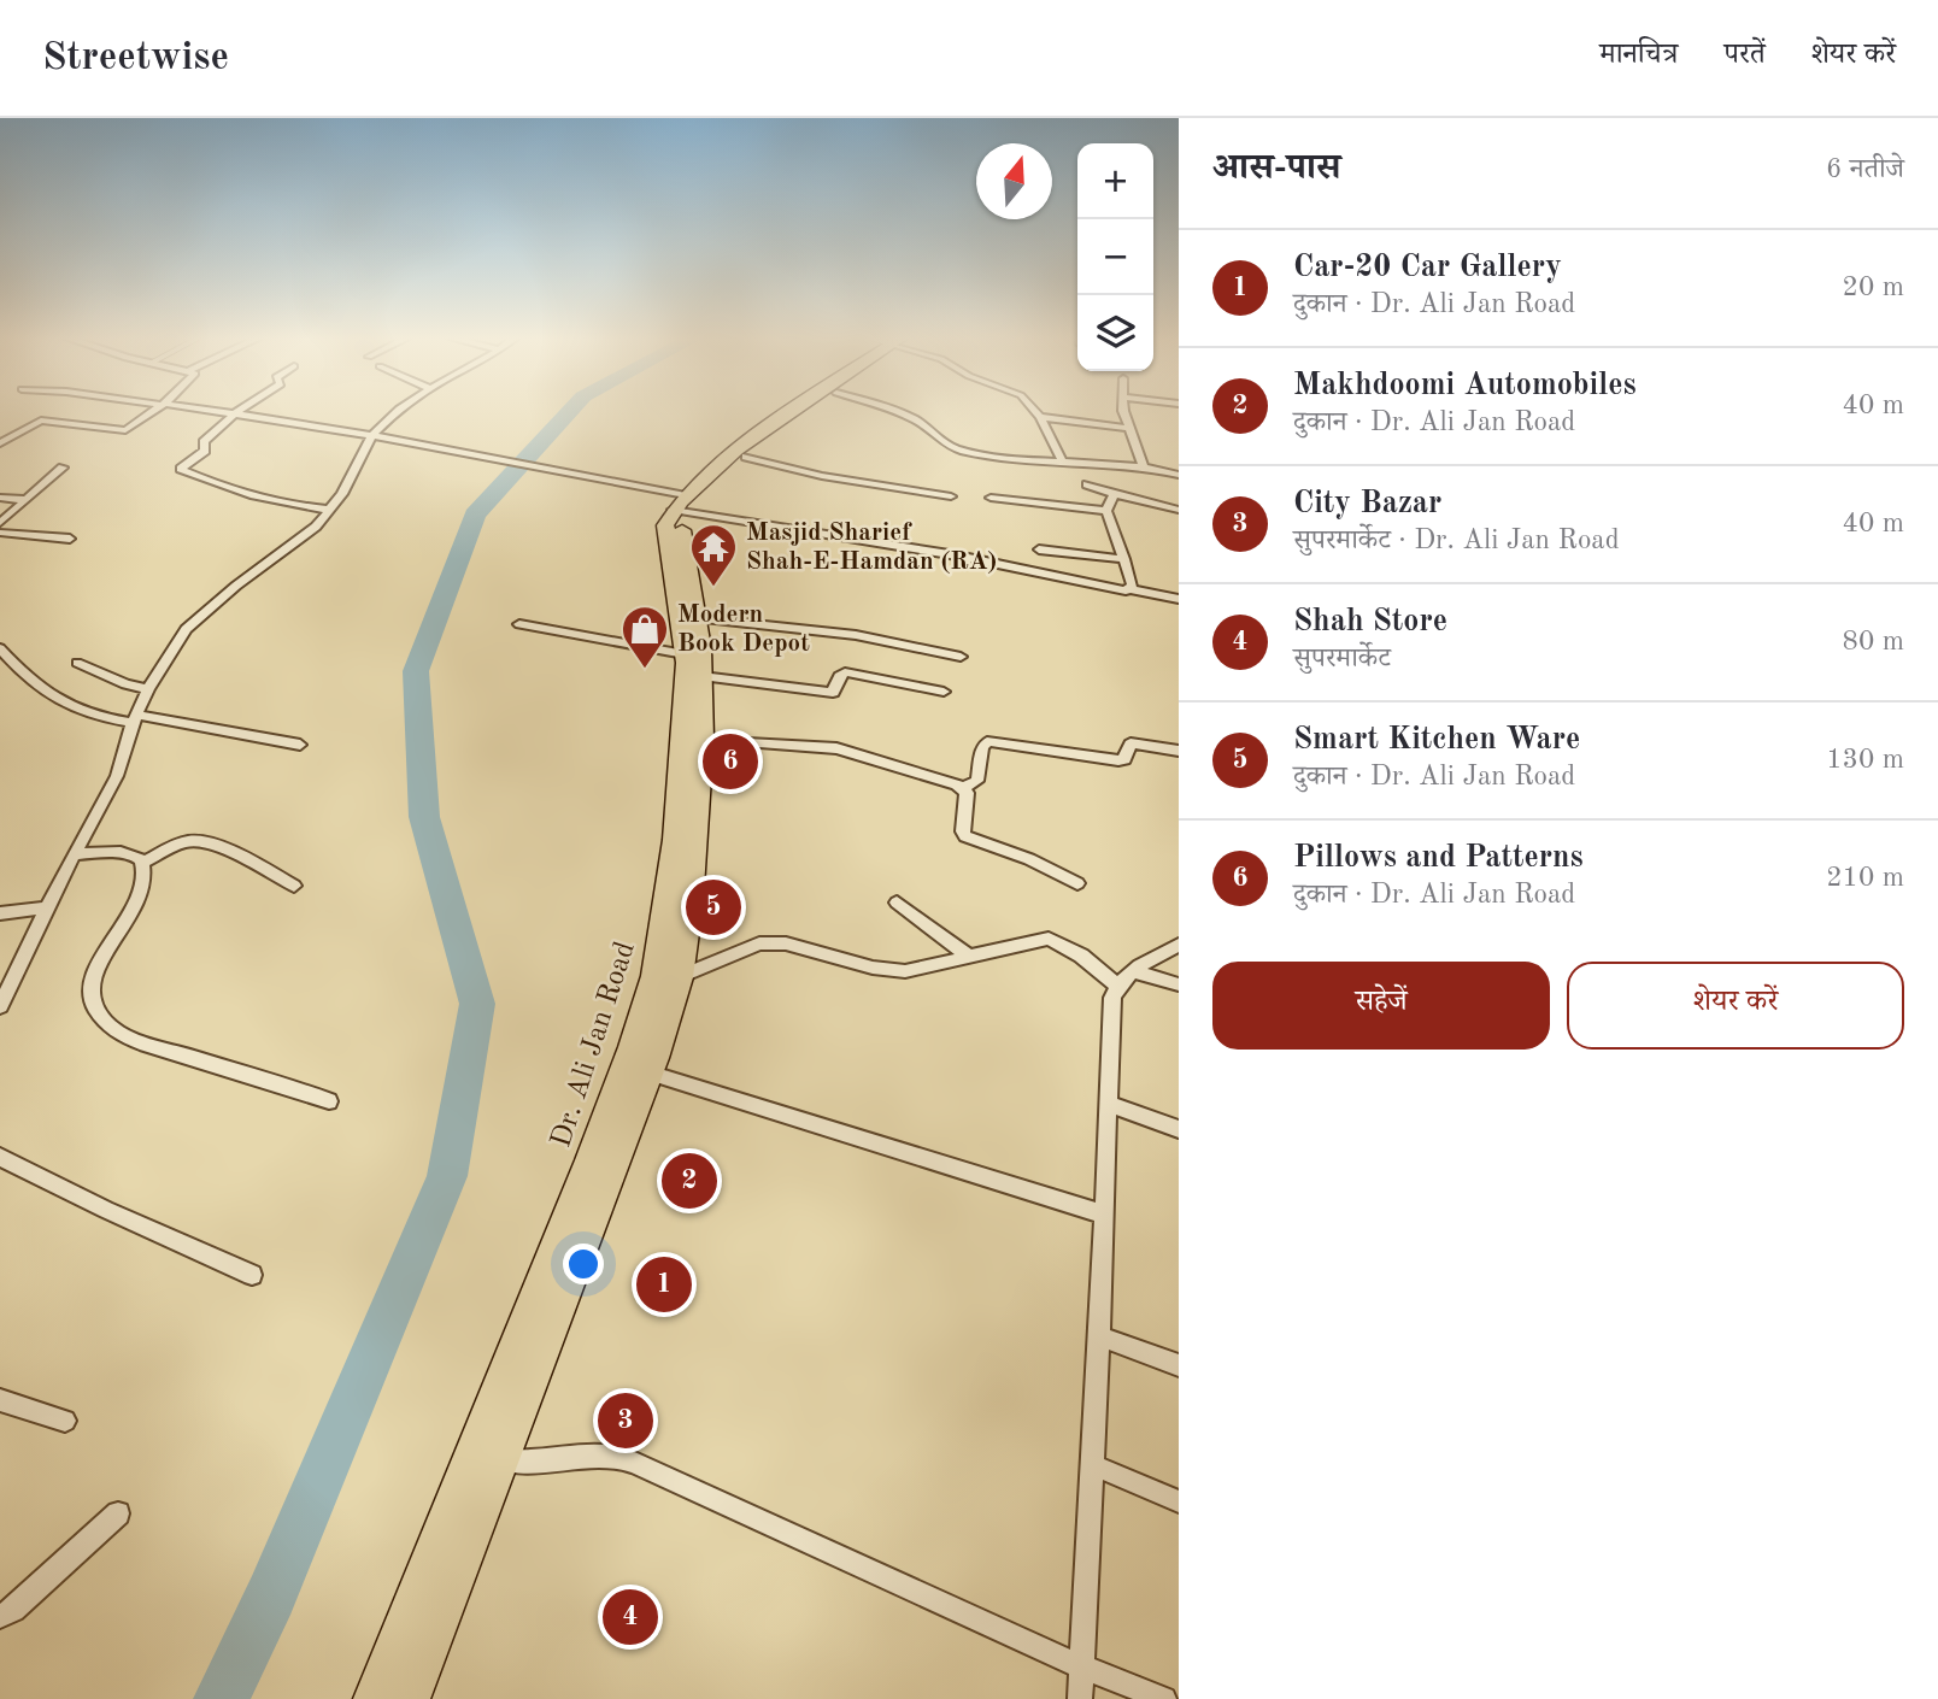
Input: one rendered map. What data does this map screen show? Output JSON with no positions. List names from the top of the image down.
{
  "streets": {
    "main road": ["Dr. Ali Jan Road"]
  },
  "places": {
    "temple": ["Masjid Sharief Shah-E-Hamdan (RA)"],
    "shop": ["Modern Book Depot"]
  },
  "north": "top",
  "page": {
    "header": "Streetwise",
    "nav": ["मानचित्र", "परतें", "शेयर करें"],
    "heading": ["आस-पास", "6 नतीजे"],
    "map_buttons": ["+", "−"],
    "list": [
      {
        "mark": "1",
        "name": "Car-20 Car Gallery",
        "note": "दुकान · Dr. Ali Jan Road",
        "value": "20 m"
      },
      {
        "mark": "2",
        "name": "Makhdoomi Automobiles",
        "note": "दुकान · Dr. Ali Jan Road",
        "value": "40 m"
      },
      {
        "mark": "3",
        "name": "City Bazar",
        "note": "सुपरमार्केट · Dr. Ali Jan Road",
        "value": "40 m"
      },
      {
        "mark": "4",
        "name": "Shah Store",
        "note": "सुपरमार्केट",
        "value": "80 m"
      },
      {
        "mark": "5",
        "name": "Smart Kitchen Ware",
        "note": "दुकान · Dr. Ali Jan Road",
        "value": "130 m"
      },
      {
        "mark": "6",
        "name": "Pillows and Patterns",
        "note": "दुकान · Dr. Ali Jan Road",
        "value": "210 m"
      }
    ],
    "pins": [
      "6",
      "5",
      "2",
      "1",
      "3",
      "4"
    ],
    "buttons": ["सहेजें", "शेयर करें"]
  }
}
